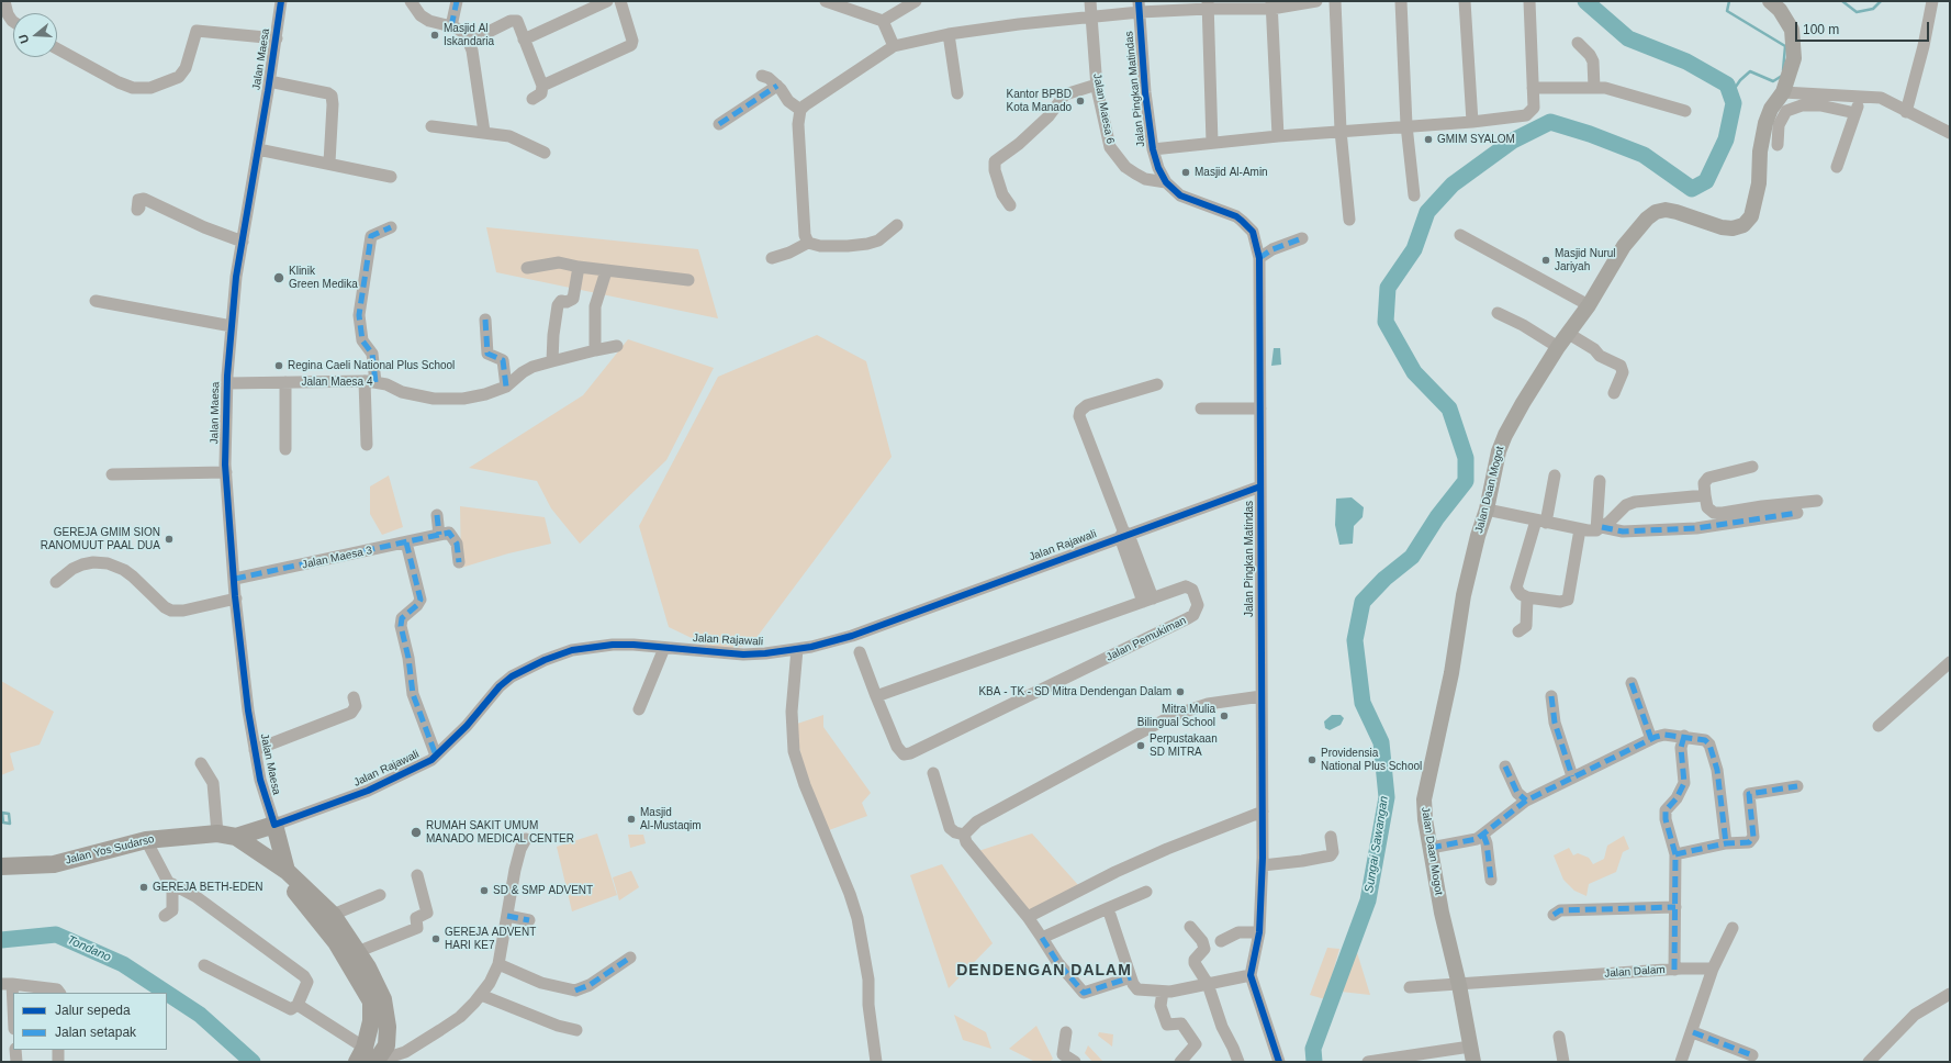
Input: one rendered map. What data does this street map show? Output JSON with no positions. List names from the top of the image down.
{
  "streets": {
    "highway": ["Jalan Maesa", "Jalan Yos Sudarso"],
    "main road": ["Jalan Daan Mogot"],
    "street": [
      "Jalan Pingkan Matindas",
      "Jalan Maesa 6",
      "Jalan Maesa 4",
      "Jalan Rajawali",
      "Jalan Maesa 3",
      "Jalan Pemukiman",
      "Jalan Dalam"
    ]
  },
  "crossings": [
    ["Jalan Maesa", "Jalan Maesa 4"],
    ["Jalan Maesa", "Jalan Rajawali"],
    ["Jalan Maesa", "Jalan Maesa 3"],
    ["Jalan Maesa", "Jalan Yos Sudarso"],
    ["Jalan Pingkan Matindas", "Jalan Maesa 6"],
    ["Jalan Pingkan Matindas", "Jalan Rajawali"],
    ["Jalan Daan Mogot", "Jalan Dalam"]
  ],
  "districts": ["DENDENGAN DALAM"],
  "water": ["Sungai Sawangan", "Tondano"],
  "places": [
    "Masjid Al Iskandaria",
    "Kantor BPBD Kota Manado",
    "GMIM SYALOM",
    "Masjid Al-Amin",
    "Masjid Nurul Jariyah",
    "Klinik Green Medika",
    "Regina Caeli National Plus School",
    "GEREJA GMIM SION RANOMUUT PAAL DUA",
    "KBA - TK - SD Mitra Dendengan Dalam",
    "Mitra Mulia Bilingual School",
    "Perpustakaan SD MITRA",
    "Providensia National Plus School",
    "Masjid Al-Mustaqim",
    "RUMAH SAKIT UMUM MANADO MEDICAL CENTER",
    "GEREJA BETH-EDEN",
    "SD & SMP ADVENT",
    "GEREJA ADVENT HARI KE7"
  ],
  "legend": ["Jalur sepeda", "Jalan setapak"],
  "scale_bar": "100 m",
  "north": "left"
}
